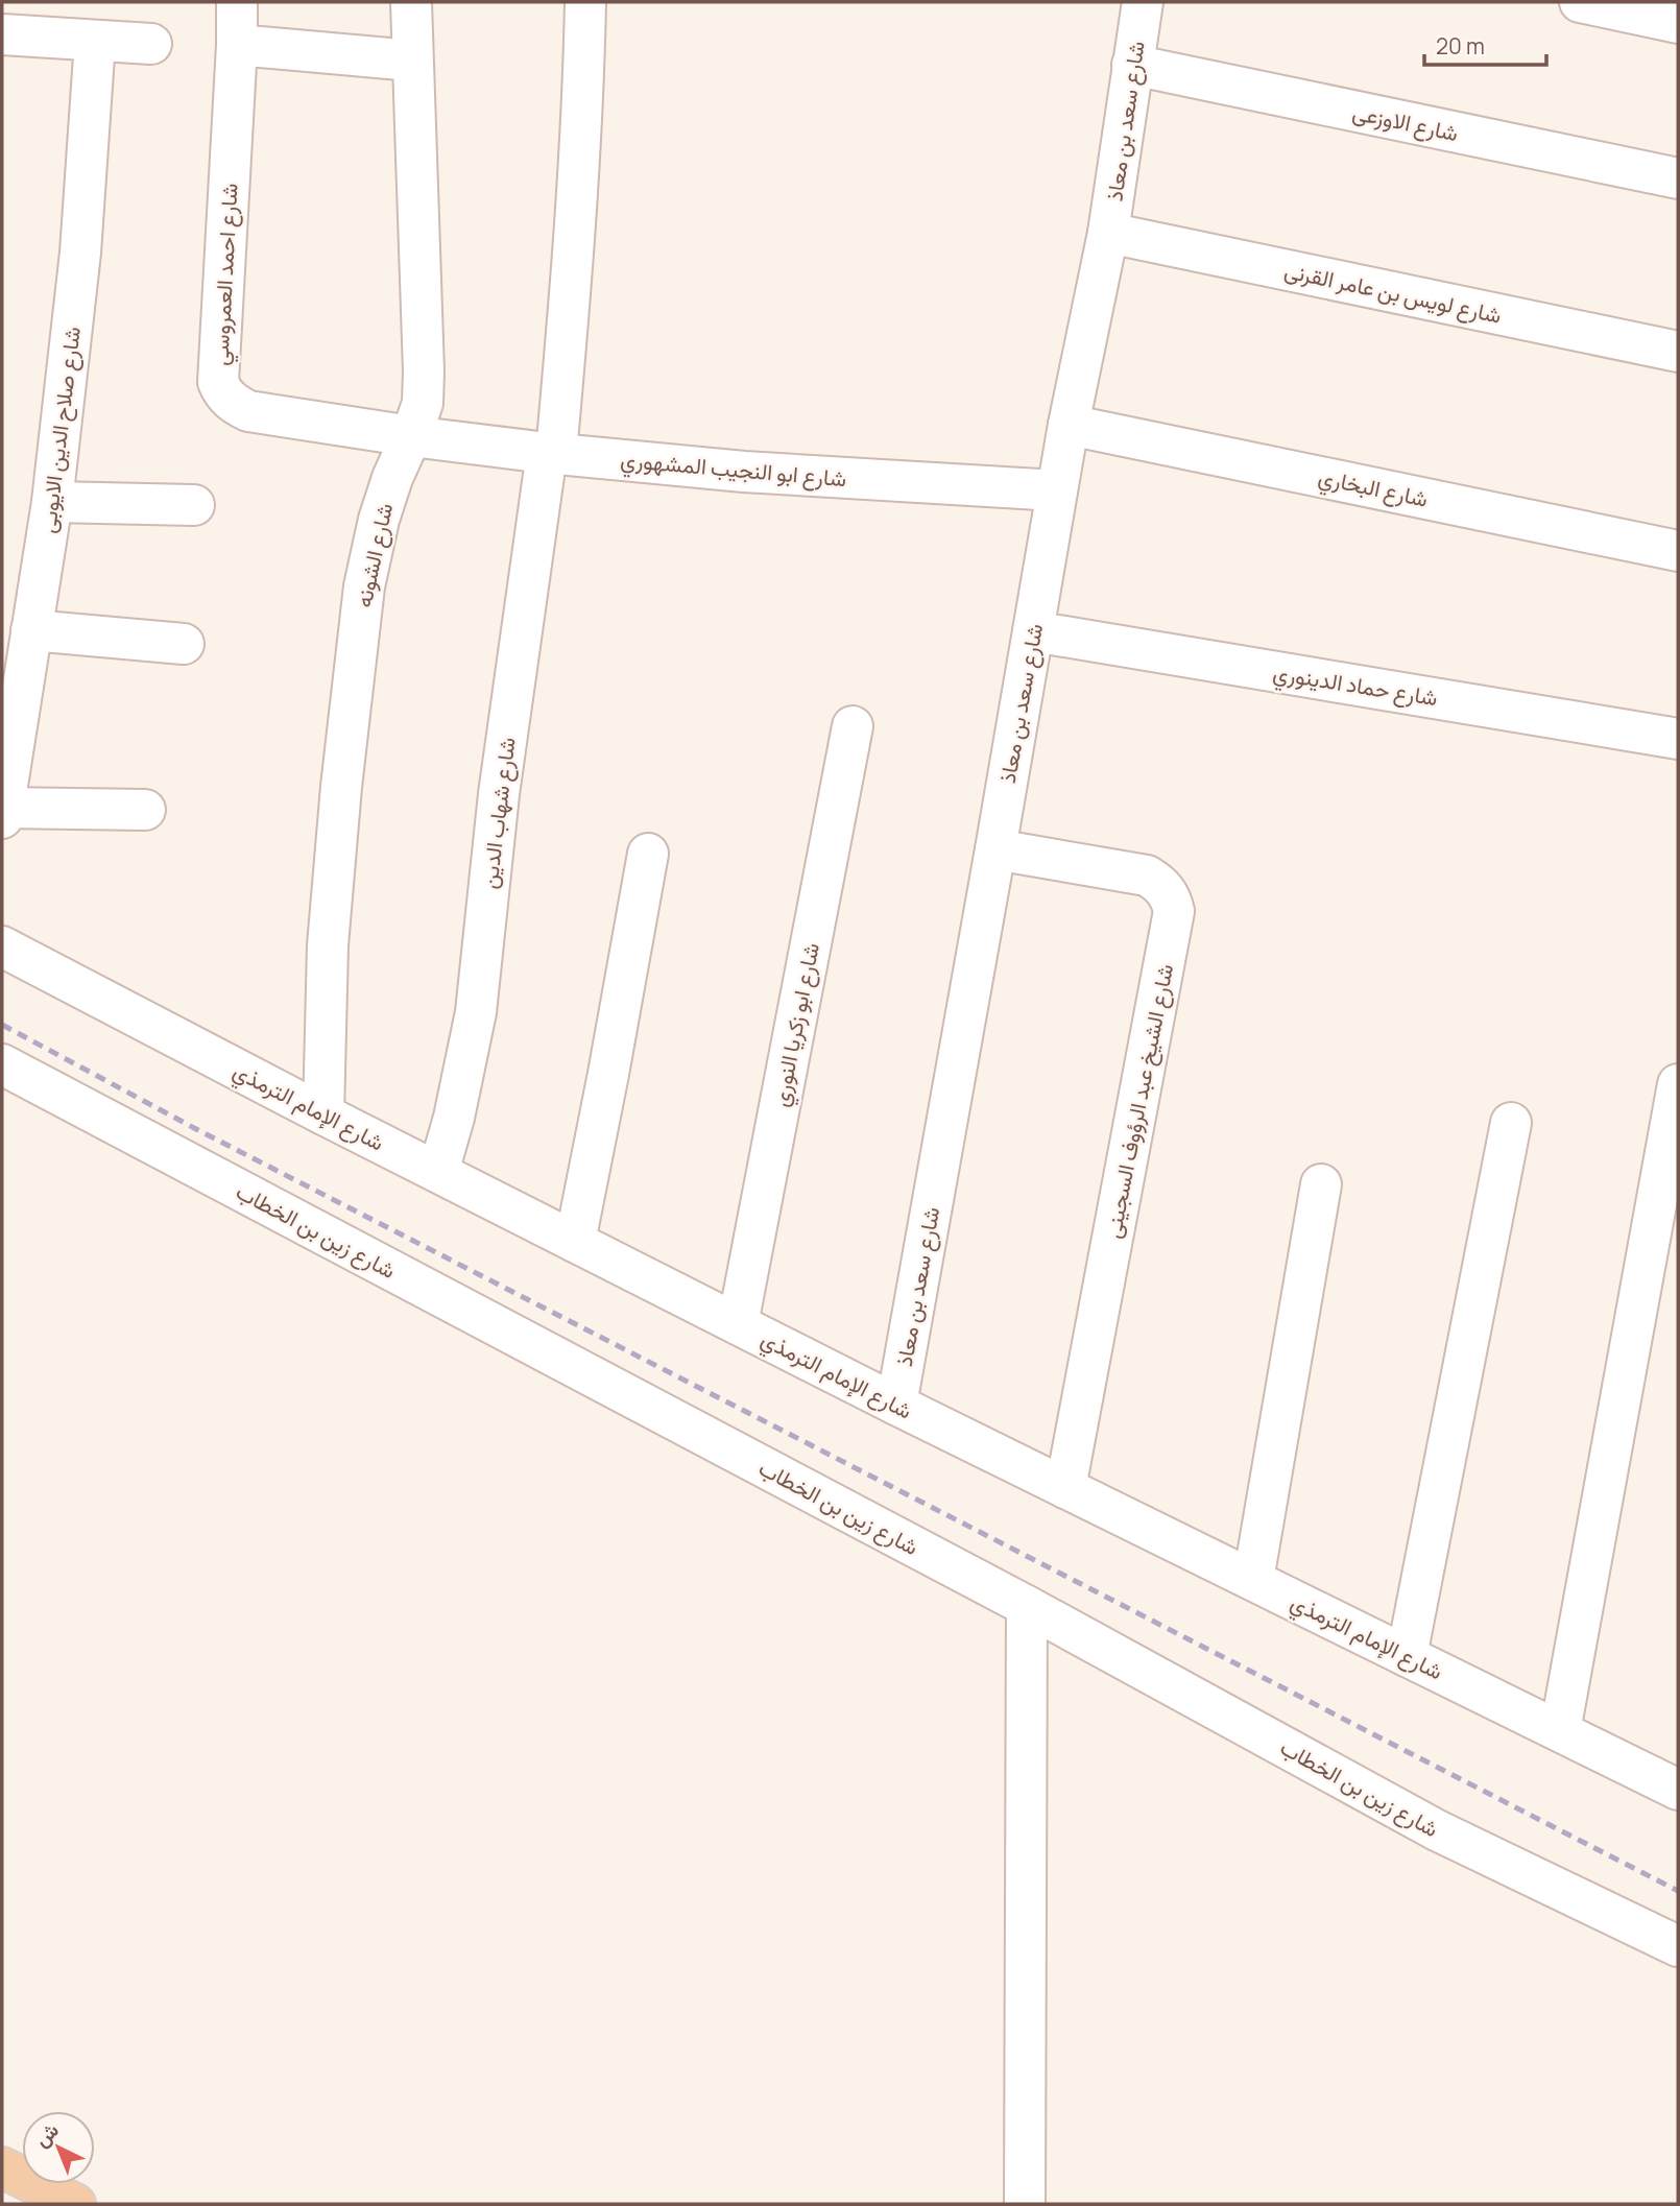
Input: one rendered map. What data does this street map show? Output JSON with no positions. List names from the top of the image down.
{
  "streets": {
    "street": [
      "شارع سعد بن معاذ",
      "شارع الاوزعى",
      "شارع احمد العمروسي",
      "شارع لويس بن عامر القرنى",
      "شارع صلاح الدين الايوبى",
      "شارع ابو النجيب المشهوري",
      "شارع البخاري",
      "شارع الشونه",
      "شارع حماد الدينوري",
      "شارع شهاب الدين",
      "شارع ابو زكريا النوري",
      "شارع الشيخ عبد الرؤوف السجينى",
      "شارع الإمام الترمذي",
      "شارع زين بن الخطاب"
    ]
  },
  "crossings": [
    ["شارع سعد بن معاذ", "شارع الاوزعى"],
    ["شارع سعد بن معاذ", "شارع لويس بن عامر القرنى"],
    ["شارع سعد بن معاذ", "شارع ابو النجيب المشهوري"],
    ["شارع سعد بن معاذ", "شارع البخاري"],
    ["شارع سعد بن معاذ", "شارع حماد الدينوري"],
    ["شارع سعد بن معاذ", "شارع الشيخ عبد الرؤوف السجينى"],
    ["شارع سعد بن معاذ", "شارع الإمام الترمذي"],
    ["شارع احمد العمروسي", "شارع ابو النجيب المشهوري"],
    ["شارع احمد العمروسي", "شارع الشونه"],
    ["شارع ابو النجيب المشهوري", "شارع الشونه"],
    ["شارع ابو النجيب المشهوري", "شارع شهاب الدين"],
    ["شارع الشونه", "شارع الإمام الترمذي"],
    ["شارع شهاب الدين", "شارع الإمام الترمذي"],
    ["شارع ابو زكريا النوري", "شارع الإمام الترمذي"],
    ["شارع الشيخ عبد الرؤوف السجينى", "شارع الإمام الترمذي"]
  ],
  "scale_bar": "20 m",
  "north": "top left"
}
